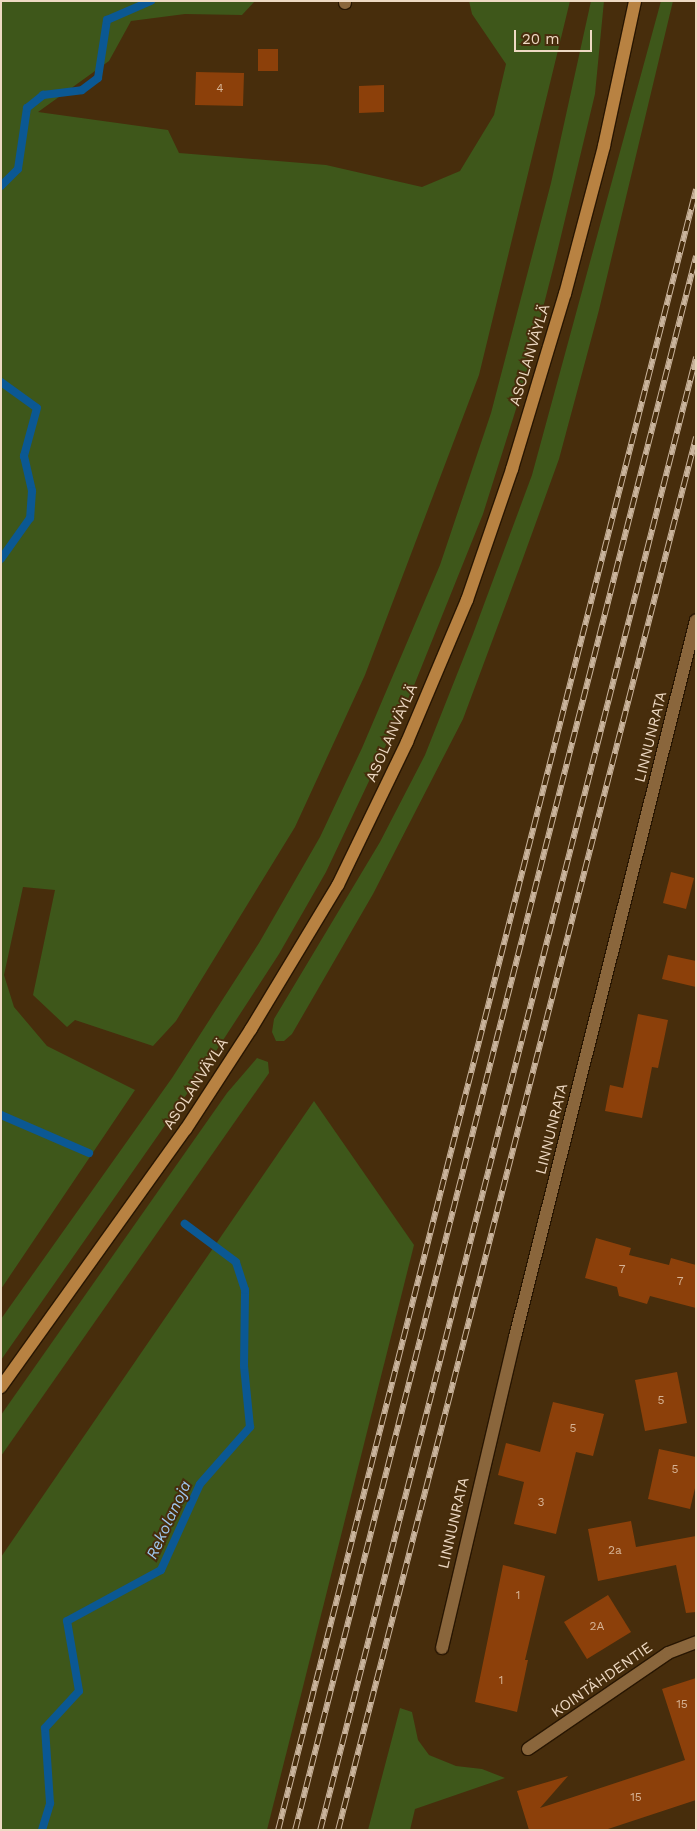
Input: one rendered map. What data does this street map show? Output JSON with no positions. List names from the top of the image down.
{
  "streets": {
    "main road": ["ASOLANVÄYLÄ"],
    "street": ["LINNUNRATA", "KOINTÄHDENTIE"]
  },
  "water": ["Rekolanoja"],
  "house_numbers": [
    "4",
    "7",
    "7",
    "5",
    "5",
    "5",
    "3",
    "2a",
    "1",
    "2A",
    "1",
    "15",
    "15"
  ],
  "scale_bar": "20 m"
}
